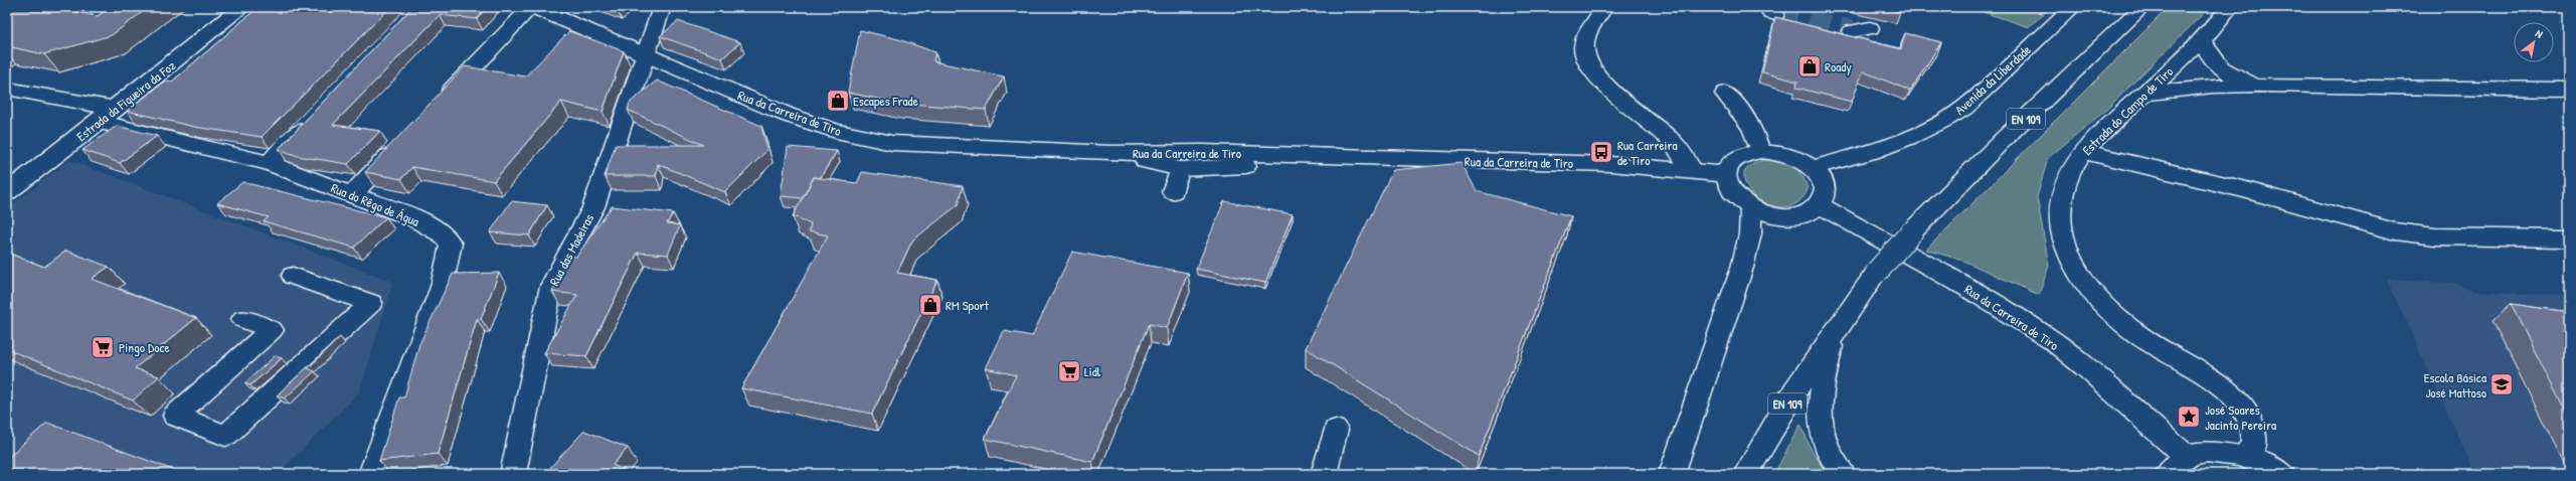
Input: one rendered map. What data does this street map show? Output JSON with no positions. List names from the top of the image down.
{
  "streets": {
    "main road": [
      "Avenida da Liberdade",
      "Estrada da Figueira da Foz",
      "Estrada do Campo de Tiro",
      "Rua da Carreira de Tiro",
      "EN 109",
      "Rua do Rêgo de Água",
      "Rua das Madeiras"
    ]
  },
  "crossings": [
    ["Avenida da Liberdade", "Rua da Carreira de Tiro"],
    ["Estrada da Figueira da Foz", "Rua do Rêgo de Água"],
    ["Rua da Carreira de Tiro", "Rua das Madeiras"]
  ],
  "places": {
    "shop": ["Roady", "Escapes Frade", "RM Sport"],
    "bus stop": ["Rua Carreira de Tiro"],
    "supermarket": ["Pingo Doce", "Lidl"],
    "school or university": ["Escola Básica José Mattoso"],
    "place": ["José Soares Jacinto Pereira"]
  },
  "north": "top right"
}
